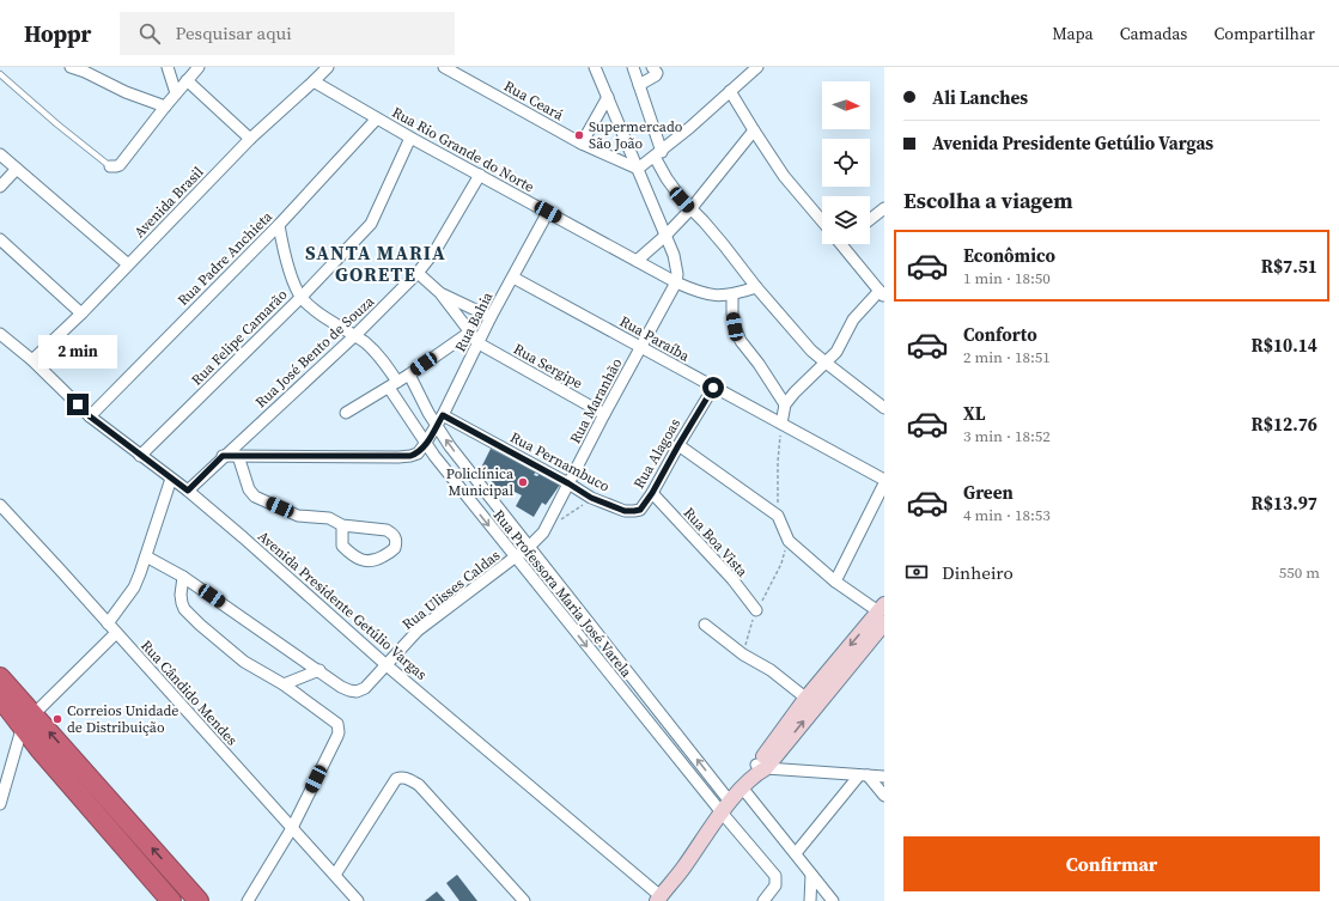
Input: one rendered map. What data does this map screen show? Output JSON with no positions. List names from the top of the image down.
{
  "streets": {
    "street": [
      "Rua Ceará",
      "Rua Rio Grande do Norte",
      "Avenida Brasil",
      "Rua Padre Anchieta",
      "Rua Bahia",
      "Rua Felipe Camarão",
      "Rua Paraíba",
      "Rua José Bento de Souza",
      "Rua Sergipe",
      "Rua Maranhão",
      "Rua Alagoas",
      "Rua Pernambuco",
      "Rua Boa Vista",
      "Rua Ulisses Caldas",
      "Rua Professora Maria José Varela",
      "Avenida Presidente Getúlio Vargas",
      "Rua Cândido Mendes"
    ]
  },
  "crossings": [
    ["Rua Rio Grande do Norte", "Avenida Brasil"],
    ["Rua Rio Grande do Norte", "Rua Padre Anchieta"],
    ["Rua Rio Grande do Norte", "Rua Bahia"],
    ["Rua Rio Grande do Norte", "Rua Felipe Camarão"],
    ["Rua Rio Grande do Norte", "Rua José Bento de Souza"],
    ["Rua Rio Grande do Norte", "Rua Maranhão"],
    ["Avenida Brasil", "Avenida Presidente Getúlio Vargas"],
    ["Rua Padre Anchieta", "Avenida Presidente Getúlio Vargas"],
    ["Rua Bahia", "Rua Paraíba"],
    ["Rua Bahia", "Rua Sergipe"],
    ["Rua Bahia", "Rua Pernambuco"],
    ["Rua Bahia", "Rua Professora Maria José Varela"],
    ["Rua Felipe Camarão", "Rua Professora Maria José Varela"],
    ["Rua Felipe Camarão", "Avenida Presidente Getúlio Vargas"],
    ["Rua Paraíba", "Rua Maranhão"],
    ["Rua Paraíba", "Rua Alagoas"],
    ["Rua José Bento de Souza", "Rua Professora Maria José Varela"],
    ["Rua José Bento de Souza", "Avenida Presidente Getúlio Vargas"],
    ["Rua Sergipe", "Rua Maranhão"],
    ["Rua Maranhão", "Rua Pernambuco"],
    ["Rua Maranhão", "Rua Ulisses Caldas"],
    ["Rua Alagoas", "Rua Pernambuco"],
    ["Rua Alagoas", "Rua Boa Vista"],
    ["Rua Ulisses Caldas", "Rua Professora Maria José Varela"],
    ["Rua Ulisses Caldas", "Avenida Presidente Getúlio Vargas"]
  ],
  "districts": ["SANTA MARIA GORETE"],
  "places": ["Supermercado São João", "Policlínica Municipal", "Correios Unidade de Distribuição"],
  "north": "right",
  "page": {
    "header": "Hoppr",
    "search": "Pesquisar aqui",
    "nav": ["Mapa", "Camadas", "Compartilhar"],
    "banner": ["Ali Lanches", "Avenida Presidente Getúlio Vargas"],
    "heading": "Escolha a viagem",
    "list": [
      {
        "name": "Econômico",
        "note": "1 min · 18:50",
        "value": "R$7.51"
      },
      {
        "name": "Conforto",
        "note": "2 min · 18:51",
        "value": "R$10.14"
      },
      {
        "name": "XL",
        "note": "3 min · 18:52",
        "value": "R$12.76"
      },
      {
        "name": "Green",
        "note": "4 min · 18:53",
        "value": "R$13.97"
      }
    ],
    "bubble": "2 min",
    "pay": ["Dinheiro", "550 m"],
    "buttons": "Confirmar"
  }
}
